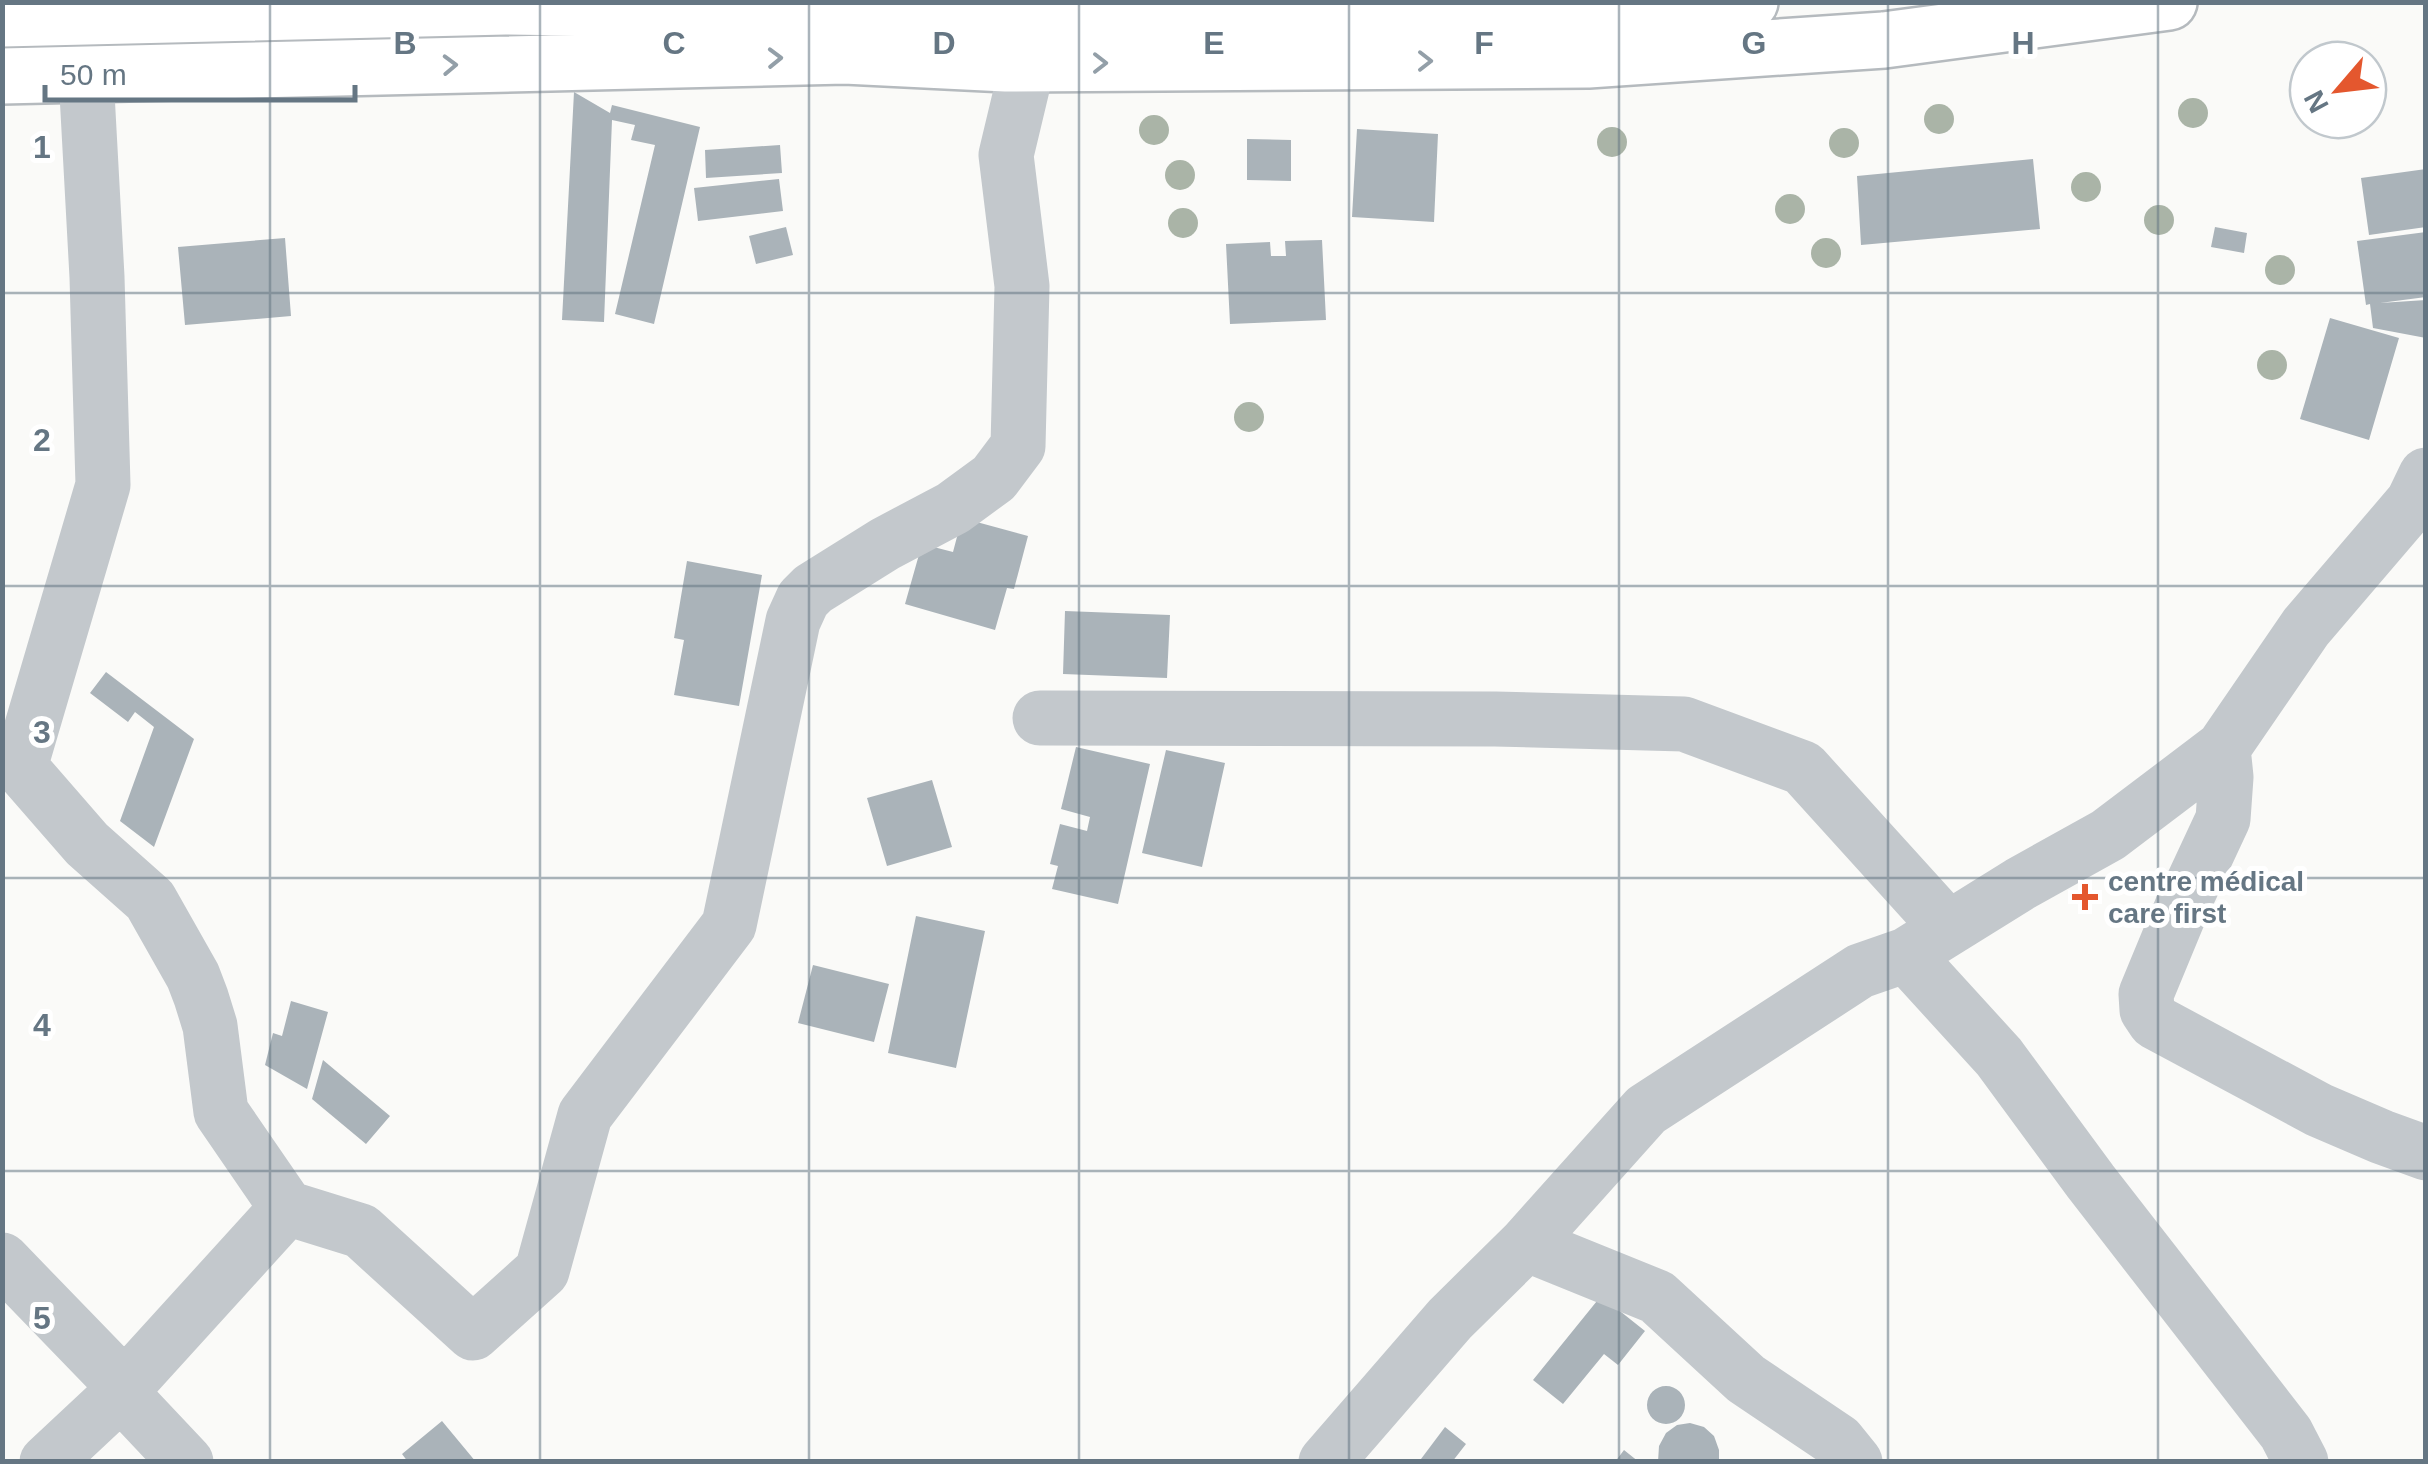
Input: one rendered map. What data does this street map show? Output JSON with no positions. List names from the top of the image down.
{
  "places": {
    "health": ["centre médical care first"]
  },
  "scale_bar": "50 m",
  "north": "bottom left",
  "grid": {
    "columns": [
      "B",
      "C",
      "D",
      "E",
      "F",
      "G",
      "H"
    ],
    "rows": [
      "1",
      "2",
      "3",
      "4",
      "5"
    ]
  }
}
